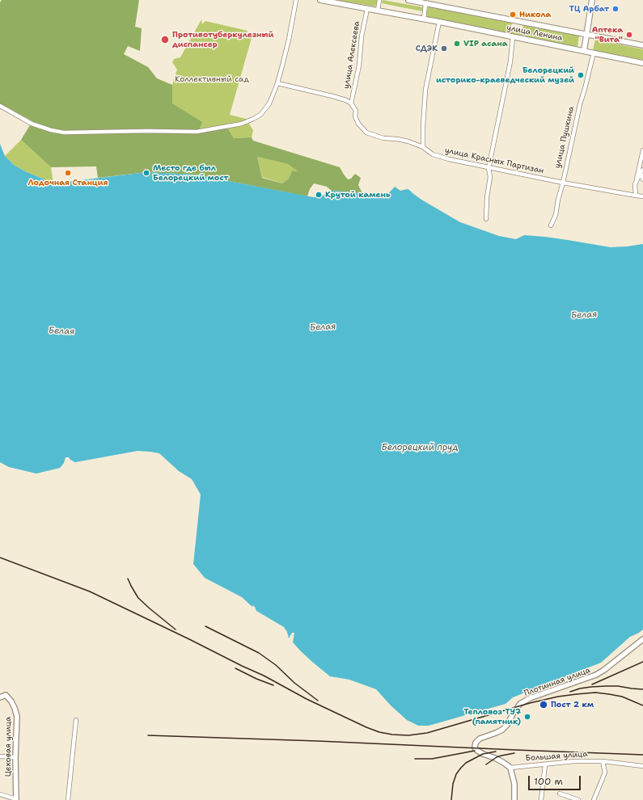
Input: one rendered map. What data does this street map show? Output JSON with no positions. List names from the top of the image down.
{
  "streets": {
    "main road": ["улица Ленина"],
    "street": [
      "улица Алексеева",
      "улица Пушкина",
      "улица Красных Партизан",
      "Плотинная улица",
      "Цеховая улица",
      "Большая улица"
    ]
  },
  "crossings": [
    ["улица Ленина", "улица Алексеева"],
    ["улица Ленина", "улица Пушкина"],
    ["улица Алексеева", "улица Красных Партизан"],
    ["улица Пушкина", "улица Красных Партизан"],
    ["Плотинная улица", "Большая улица"]
  ],
  "water": ["Белая", "Белорецкий пруд"],
  "parks": ["Коллективный сад"],
  "places": [
    "ТЦ Арбат",
    "Никола",
    "Аптека \"Вита\"",
    "Противотуберкулезный диспансер",
    "VIP асана",
    "СДЭК",
    "Белорецкий историко-краеведческий музей",
    "Лодочная Станция",
    "Место где был Белорецкий мост",
    "Крутой камень",
    "Пост 2 км",
    "Тепловоз ТУ7 (памятник)"
  ],
  "scale_bar": "100 m"
}
